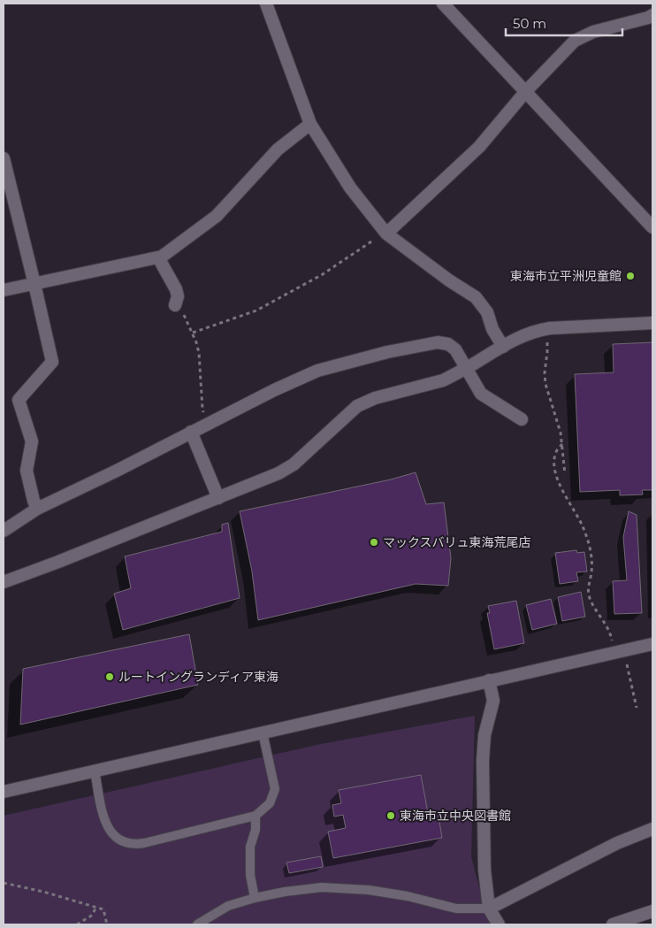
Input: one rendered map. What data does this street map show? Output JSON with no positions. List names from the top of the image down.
{
  "places": [
    "東海市立平洲児童館",
    "マックスバリュ東海荒尾店",
    "ルートイングランディア東海",
    "東海市立中央図書館"
  ],
  "scale_bar": "50 m"
}
